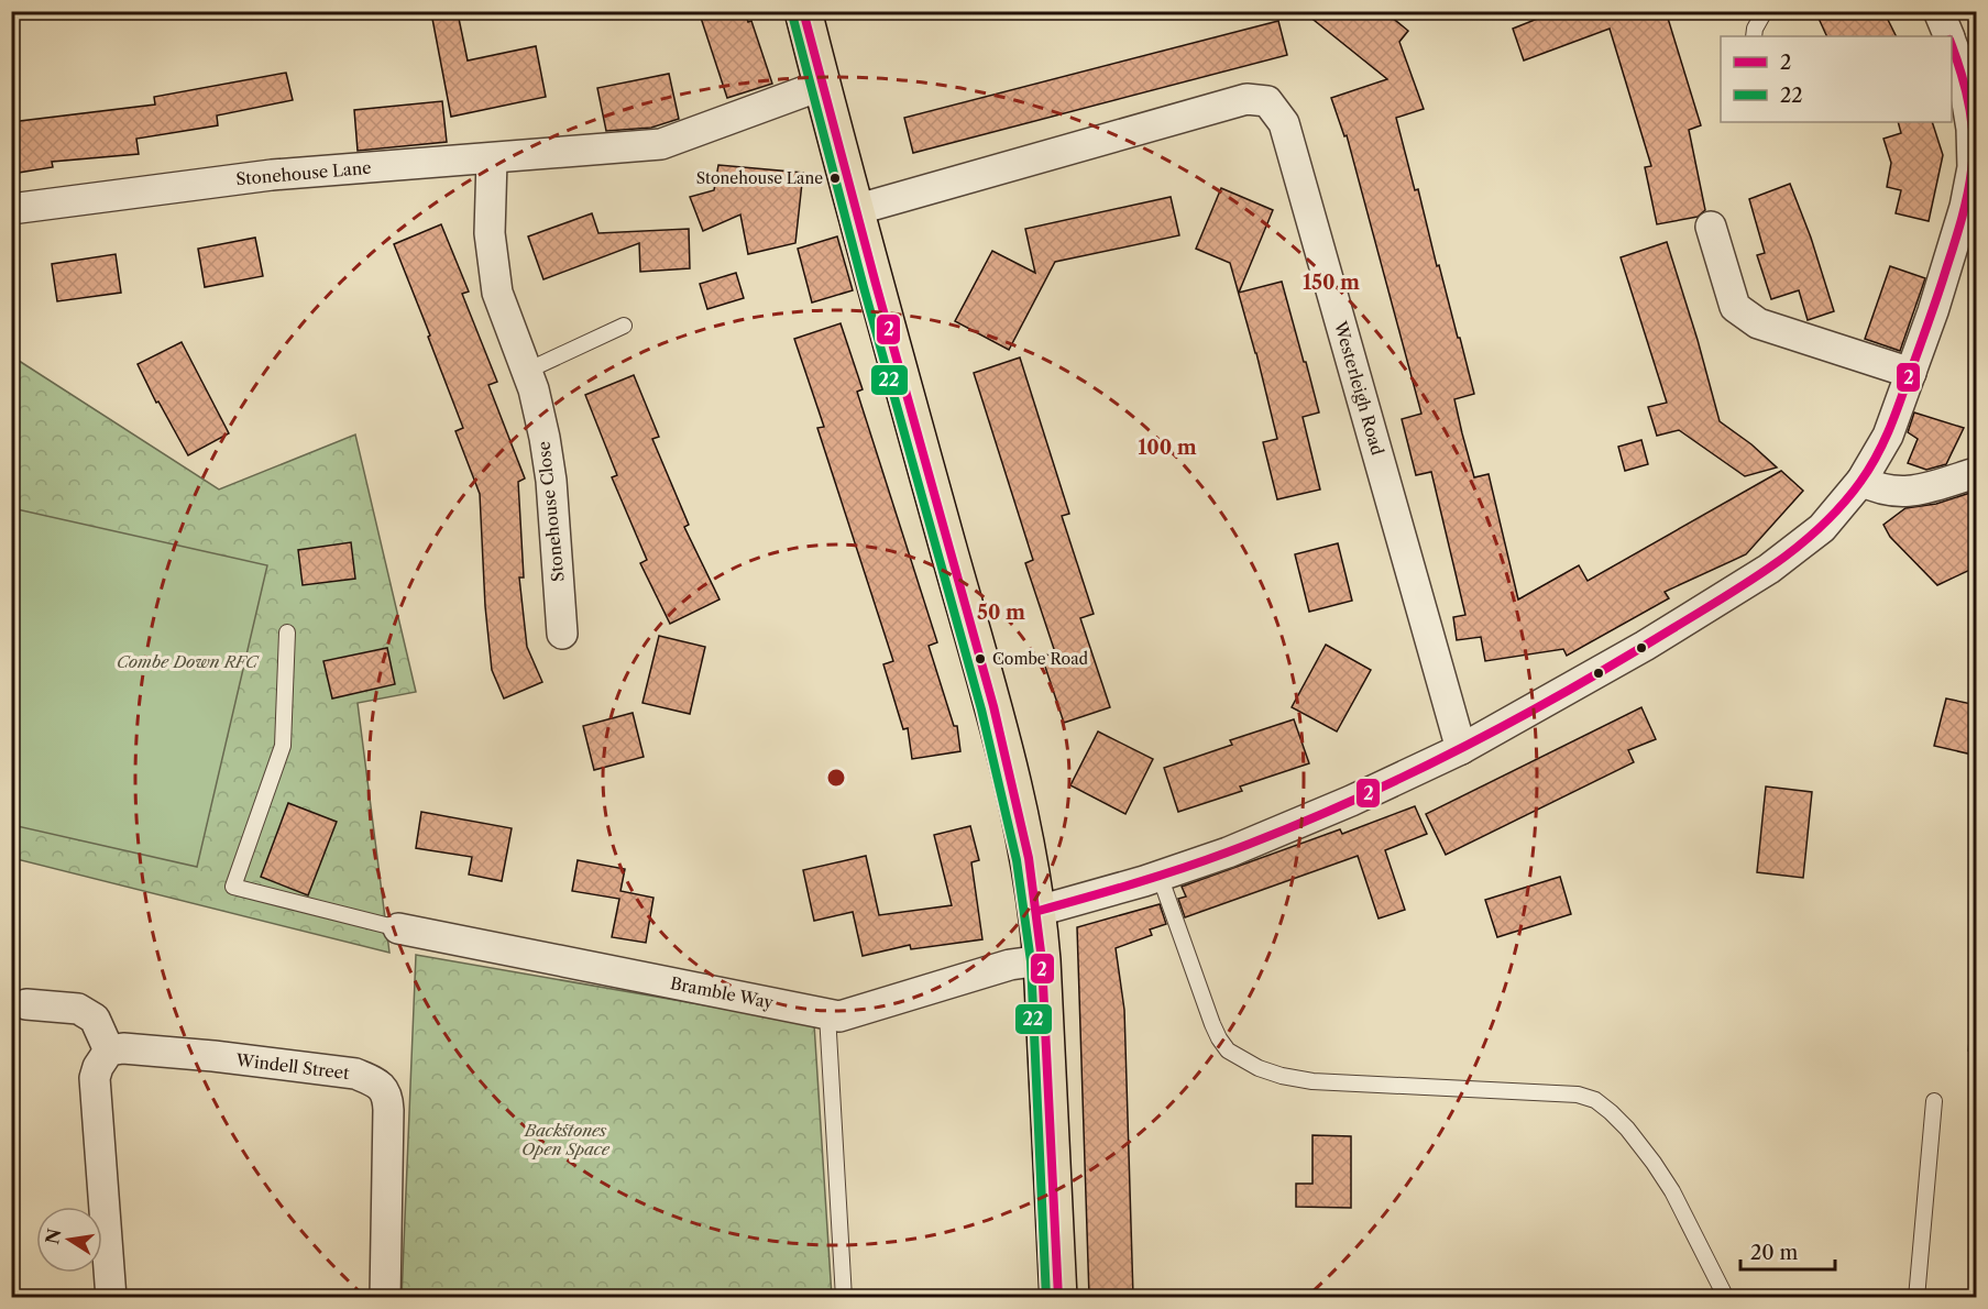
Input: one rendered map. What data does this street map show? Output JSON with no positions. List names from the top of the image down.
{
  "streets": {
    "street": [
      "Stonehouse Lane",
      "Westerleigh Road",
      "Stonehouse Close",
      "Bramble Way",
      "Windell Street"
    ]
  },
  "crossings": [
    ["Stonehouse Lane", "Stonehouse Close"]
  ],
  "parks": ["Combe Down RFC", "Backstones Open Space"],
  "places": ["Stonehouse Lane", "Combe Road"],
  "lines": ["transit line 2", "transit line 22"],
  "legend": ["2", "22"],
  "scale_bar": "20 m",
  "north": "left",
  "rings": ["150 m", "100 m", "50 m"]
}
